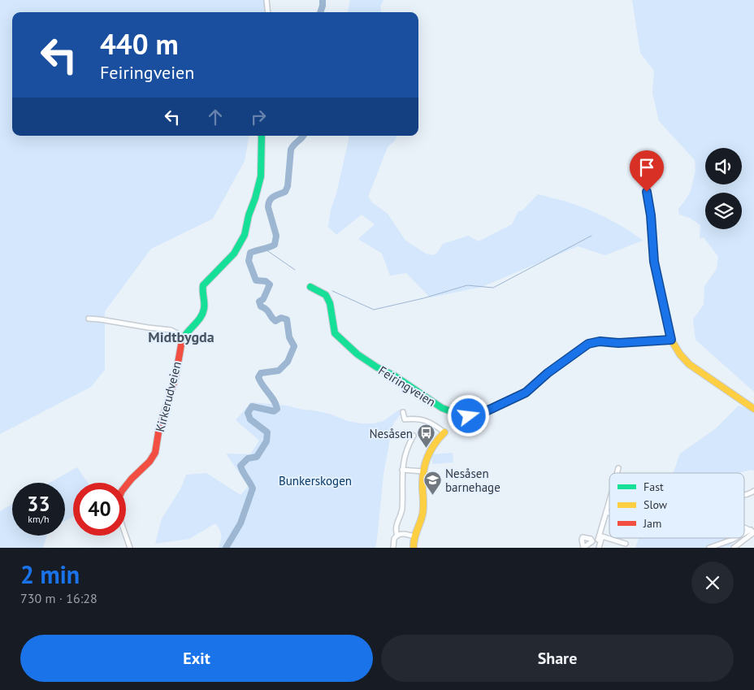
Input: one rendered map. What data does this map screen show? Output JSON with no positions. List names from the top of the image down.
{
  "streets": {
    "street": ["Feiringveien", "Kirkerudveien"]
  },
  "districts": ["Midtbygda"],
  "parks": ["Bunkerskogen"],
  "places": {
    "bus stop": ["Nesåsen"],
    "school or university": ["Nesåsen barnehage"]
  },
  "legend": ["Fast", "Slow", "Jam"],
  "page": {
    "turn": ["440 m", "Feiringveien"],
    "speed": "33 km/h",
    "limit": "40",
    "heading": ["2 min", "730 m · 16:28"],
    "buttons": ["Exit", "Share"]
  }
}
